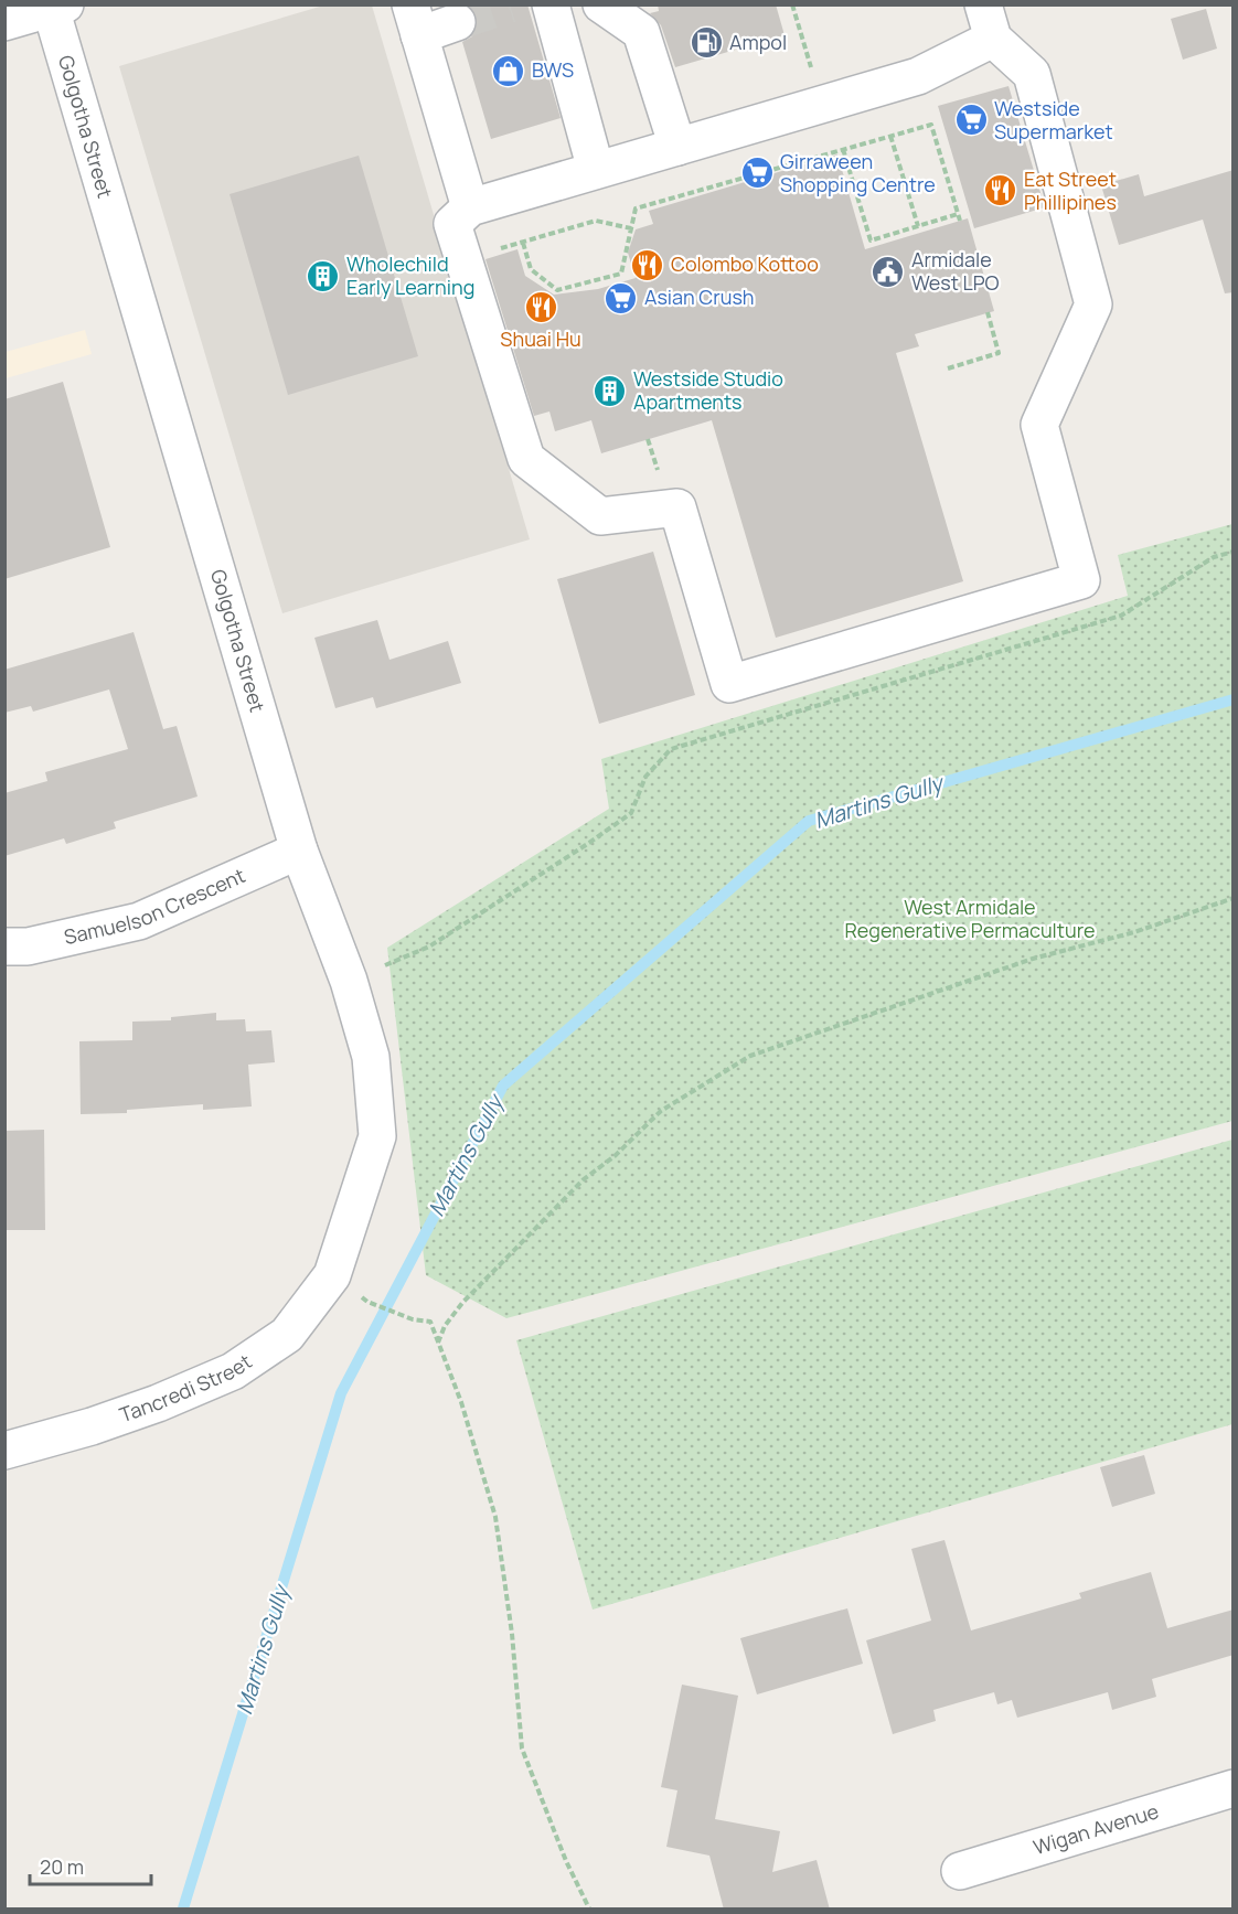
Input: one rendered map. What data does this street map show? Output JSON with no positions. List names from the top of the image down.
{
  "streets": {
    "street": [
      "Golgotha Street",
      "Samuelson Crescent",
      "Tancredi Street",
      "Wigan Avenue"
    ]
  },
  "crossings": [
    ["Golgotha Street", "Samuelson Crescent"],
    ["Golgotha Street", "Tancredi Street"]
  ],
  "water": ["Martins Gully"],
  "parks": ["West Armidale Regenerative Permaculture"],
  "places": {
    "fuel station": ["Ampol"],
    "shop": ["BWS"],
    "supermarket": ["Westside Supermarket", "Girraween Shopping Centre", "Asian Crush"],
    "restaurant": ["Eat Street Phillipines", "Colombo Kottoo", "Shuai Hu"],
    "public building": ["Armidale West LPO"],
    "building": ["Wholechild Early Learning", "Westside Studio Apartments"]
  },
  "scale_bar": "20 m"
}
